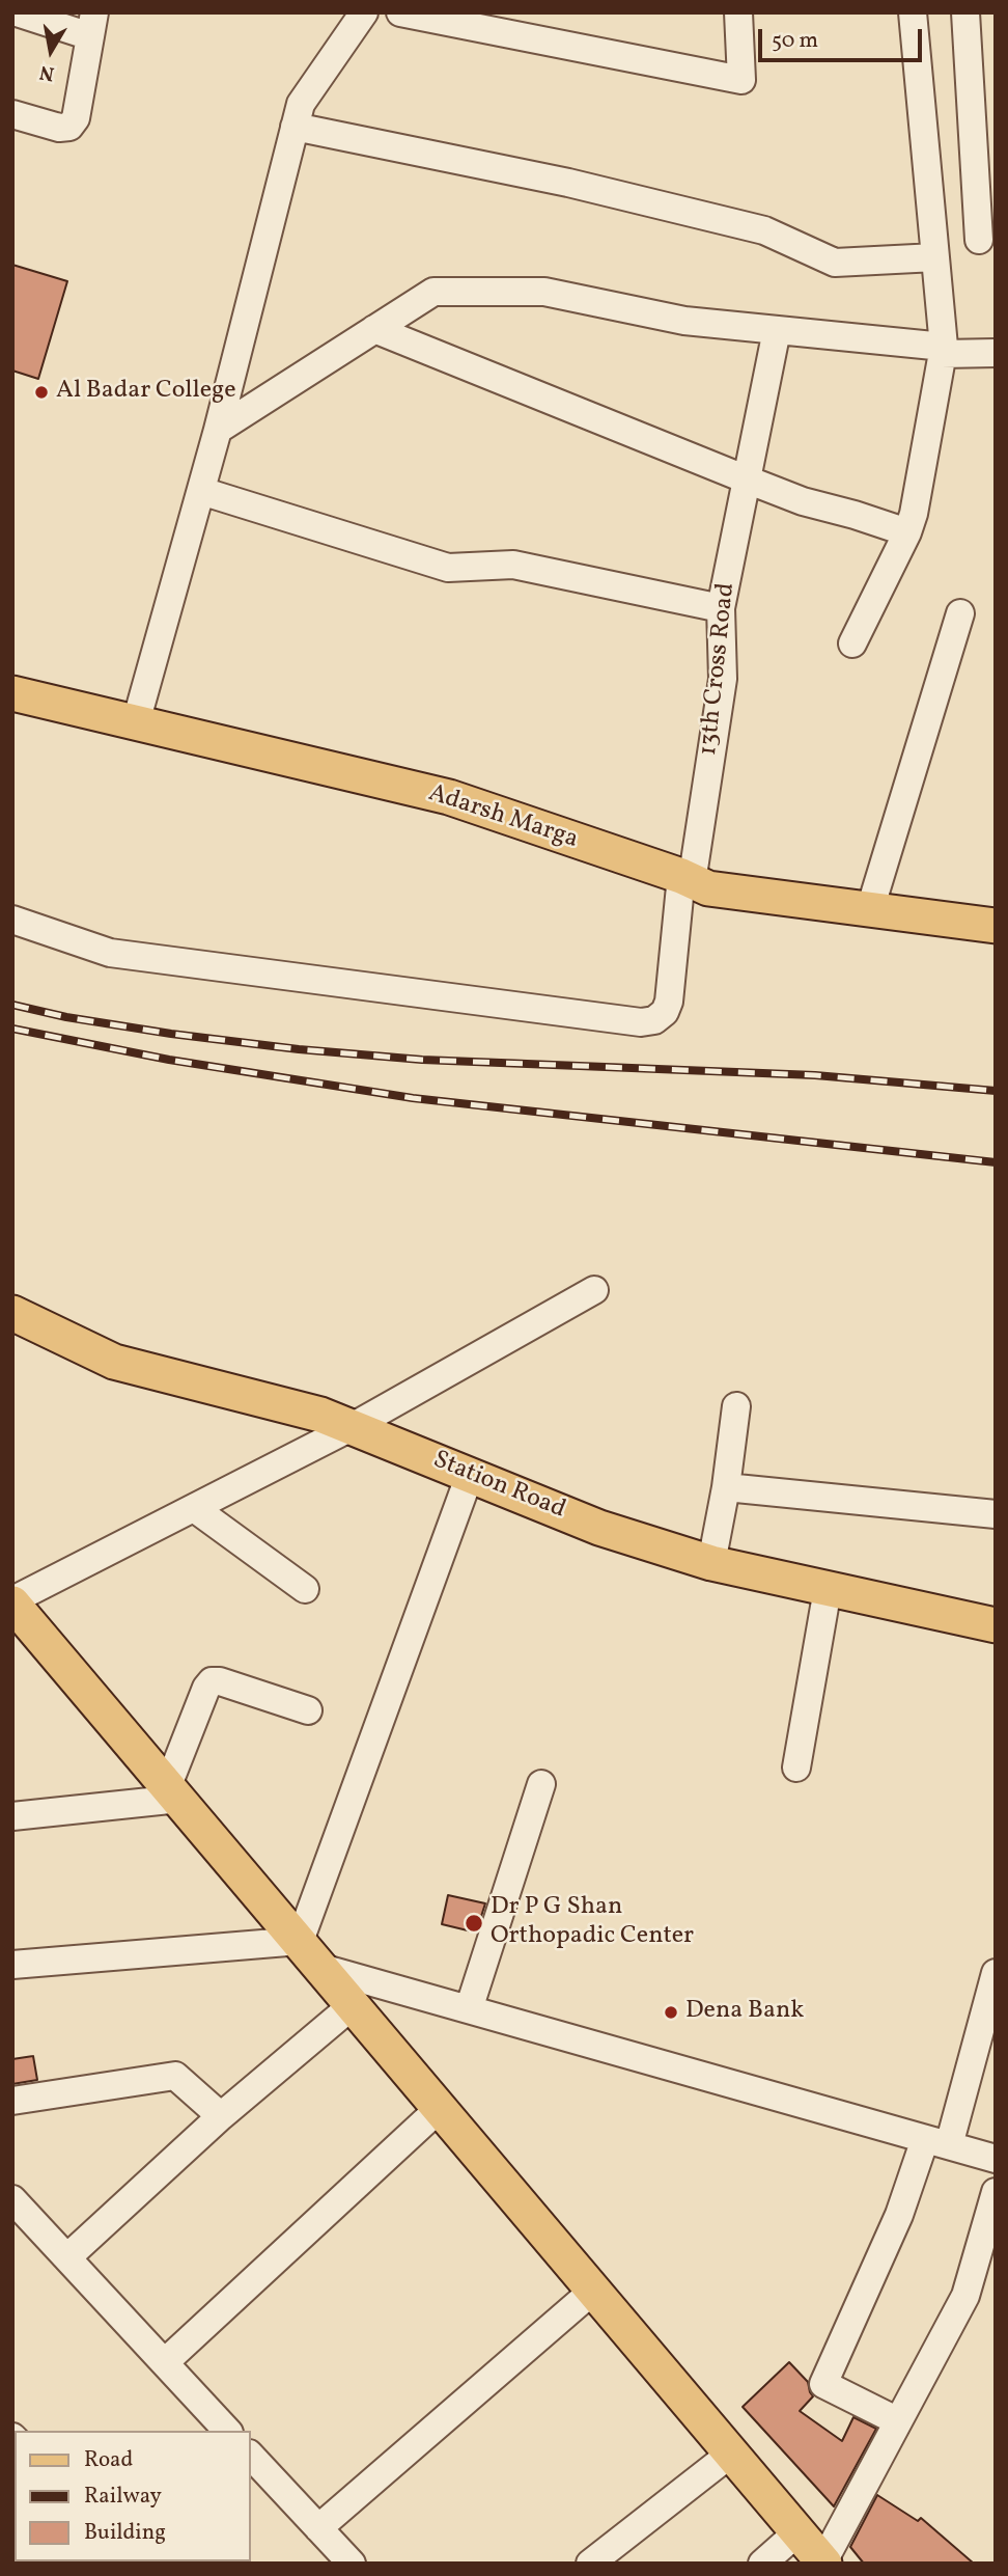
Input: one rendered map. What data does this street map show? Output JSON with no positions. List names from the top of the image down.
{
  "streets": {
    "main road": ["Adarsh Marga", "Station Road"],
    "street": ["13th Cross Road"]
  },
  "crossings": [
    ["13th Cross Road", "Adarsh Marga"]
  ],
  "places": ["Al Badar College", "Dr P G Shan Orthopadic Center", "Dena Bank"],
  "legend": ["Road", "Railway", "Building"],
  "scale_bar": "50 m",
  "north": "bottom"
}
